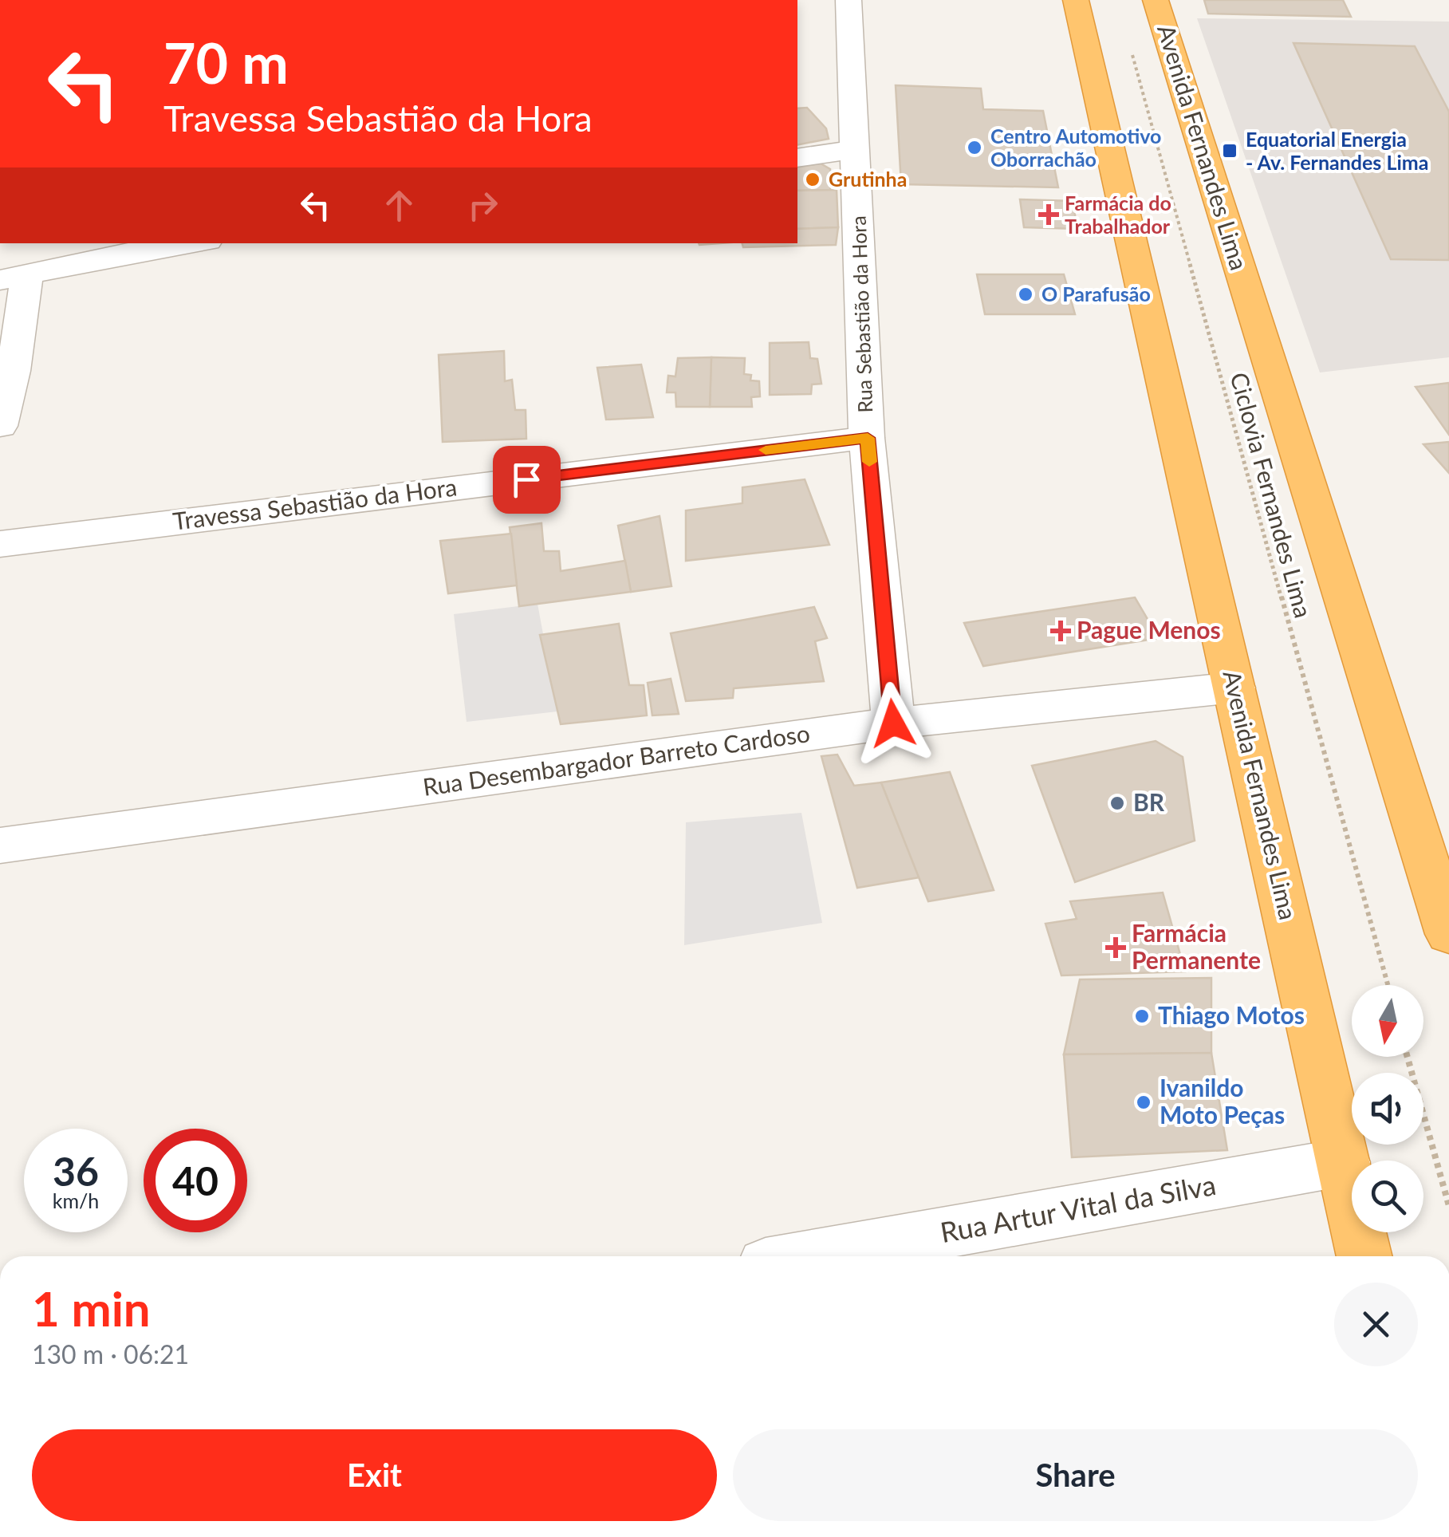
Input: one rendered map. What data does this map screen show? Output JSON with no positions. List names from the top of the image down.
{
  "streets": {
    "highway": ["Avenida Fernandes Lima"],
    "street": [
      "Rua Sebastião da Hora",
      "Travessa Sebastião da Hora",
      "Rua Desembargador Barreto Cardoso",
      "Rua Artur Vital da Silva"
    ],
    "path": ["Ciclovia Fernandes Lima"]
  },
  "crossings": [
    ["Avenida Fernandes Lima", "Rua Desembargador Barreto Cardoso"],
    ["Avenida Fernandes Lima", "Rua Artur Vital da Silva"],
    ["Rua Sebastião da Hora", "Travessa Sebastião da Hora"],
    ["Rua Sebastião da Hora", "Rua Desembargador Barreto Cardoso"]
  ],
  "places": {
    "other": [
      "Centro Automotivo Oborrachão",
      "Grutinha",
      "O Parafusão",
      "BR",
      "Thiago Motos",
      "Ivanildo Moto Peças"
    ],
    "transit": ["Equatorial Energia - Av. Fernandes Lima"],
    "health": ["Farmácia do Trabalhador", "Pague Menos", "Farmácia Permanente"]
  },
  "north": "bottom",
  "page": {
    "turn": ["70 m", "Travessa Sebastião da Hora"],
    "speed": "36 km/h",
    "limit": "40",
    "heading": ["1 min", "130 m · 06:21"],
    "buttons": ["Exit", "Share"]
  }
}
